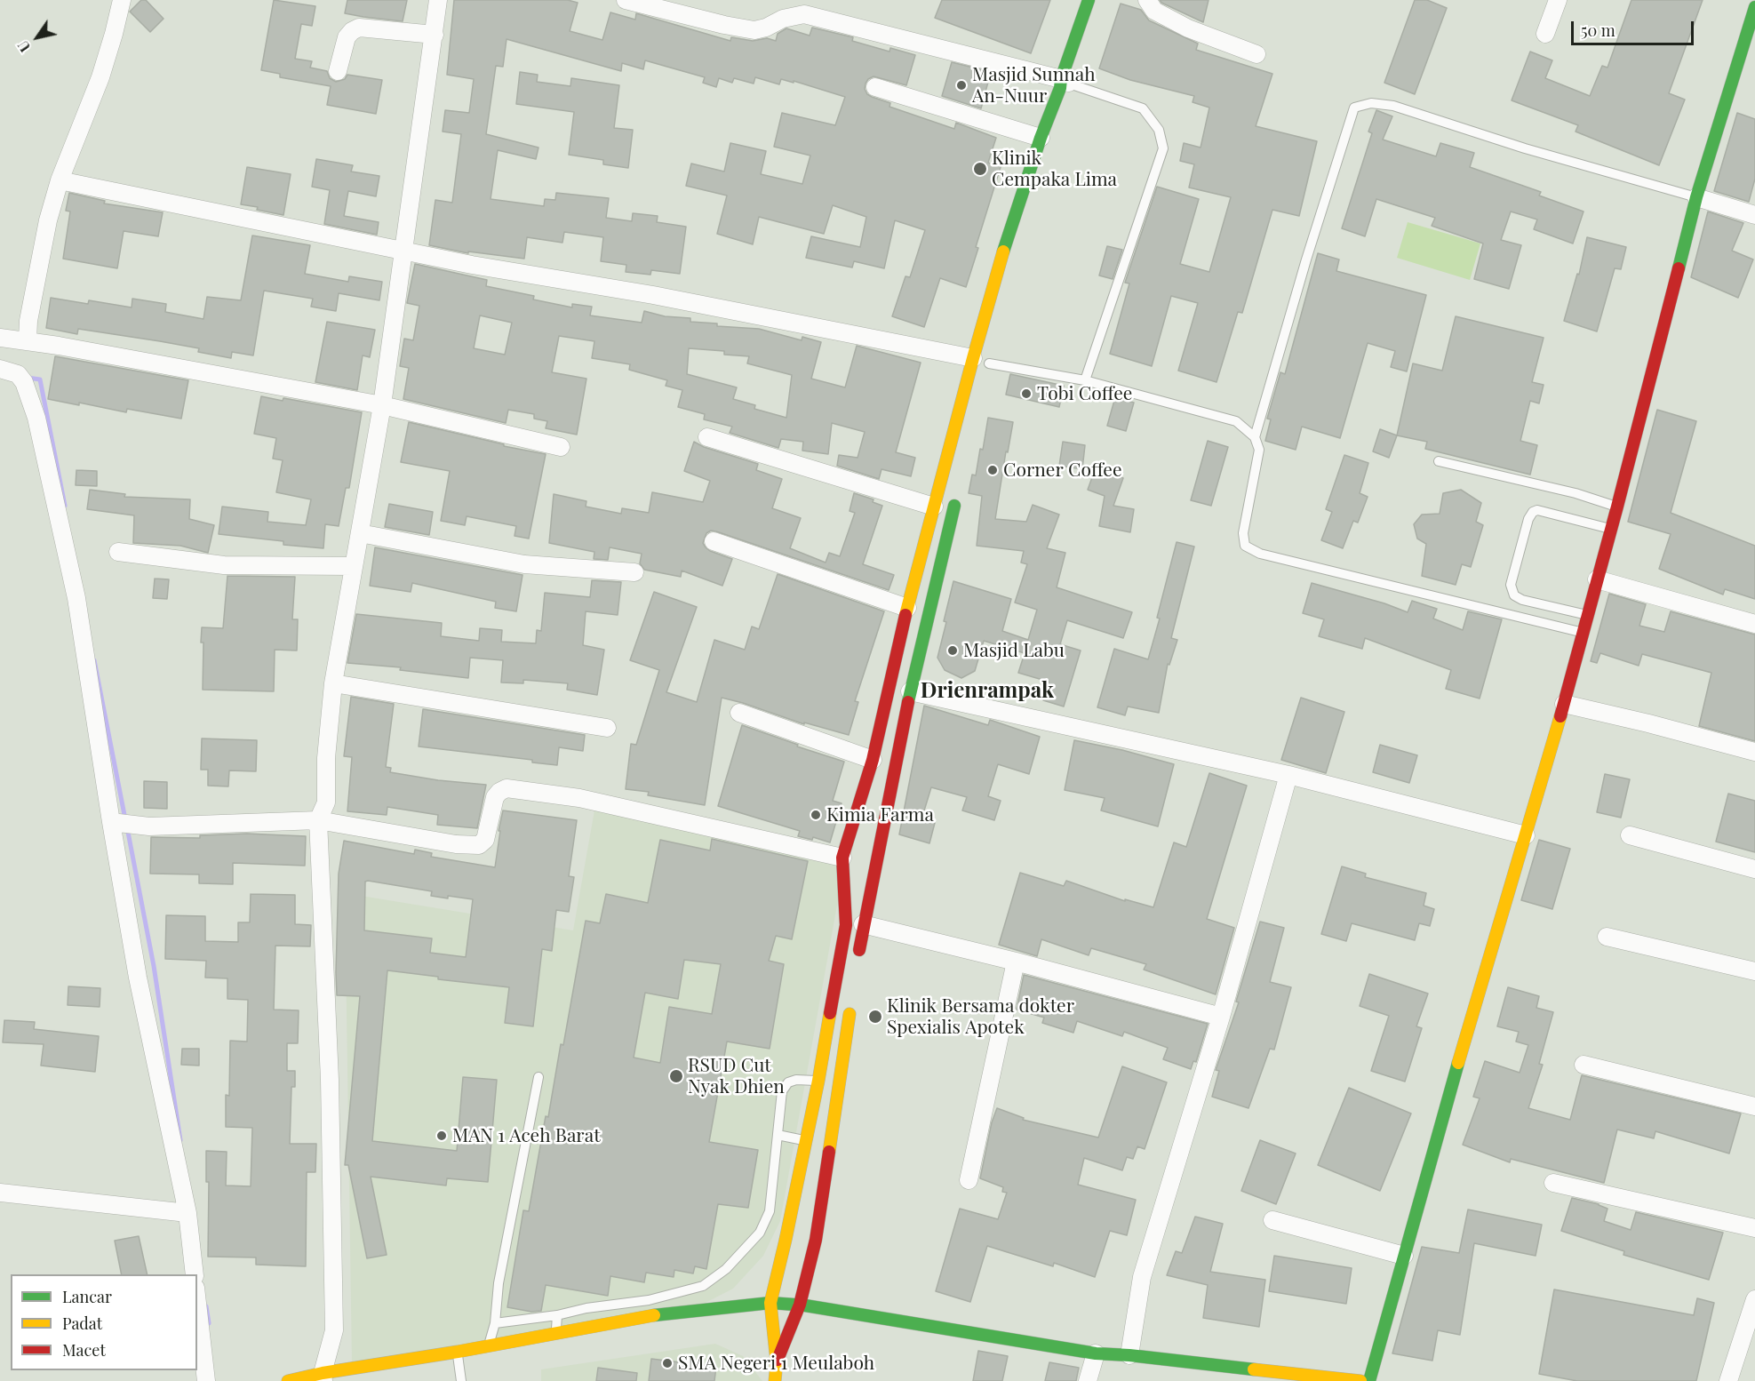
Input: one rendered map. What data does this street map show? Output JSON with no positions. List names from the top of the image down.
{
  "districts": ["Drienrampak"],
  "places": [
    "Masjid Sunnah An-Nuur",
    "Klinik Cempaka Lima",
    "Tobi Coffee",
    "Corner Coffee",
    "Masjid Labu",
    "Kimia Farma",
    "Klinik Bersama dokter Spexialis Apotek",
    "RSUD Cut Nyak Dhien",
    "MAN 1 Aceh Barat",
    "SMA Negeri 1 Meulaboh"
  ],
  "legend": ["Lancar", "Padat", "Macet"],
  "scale_bar": "50 m",
  "north": "bottom left"
}
